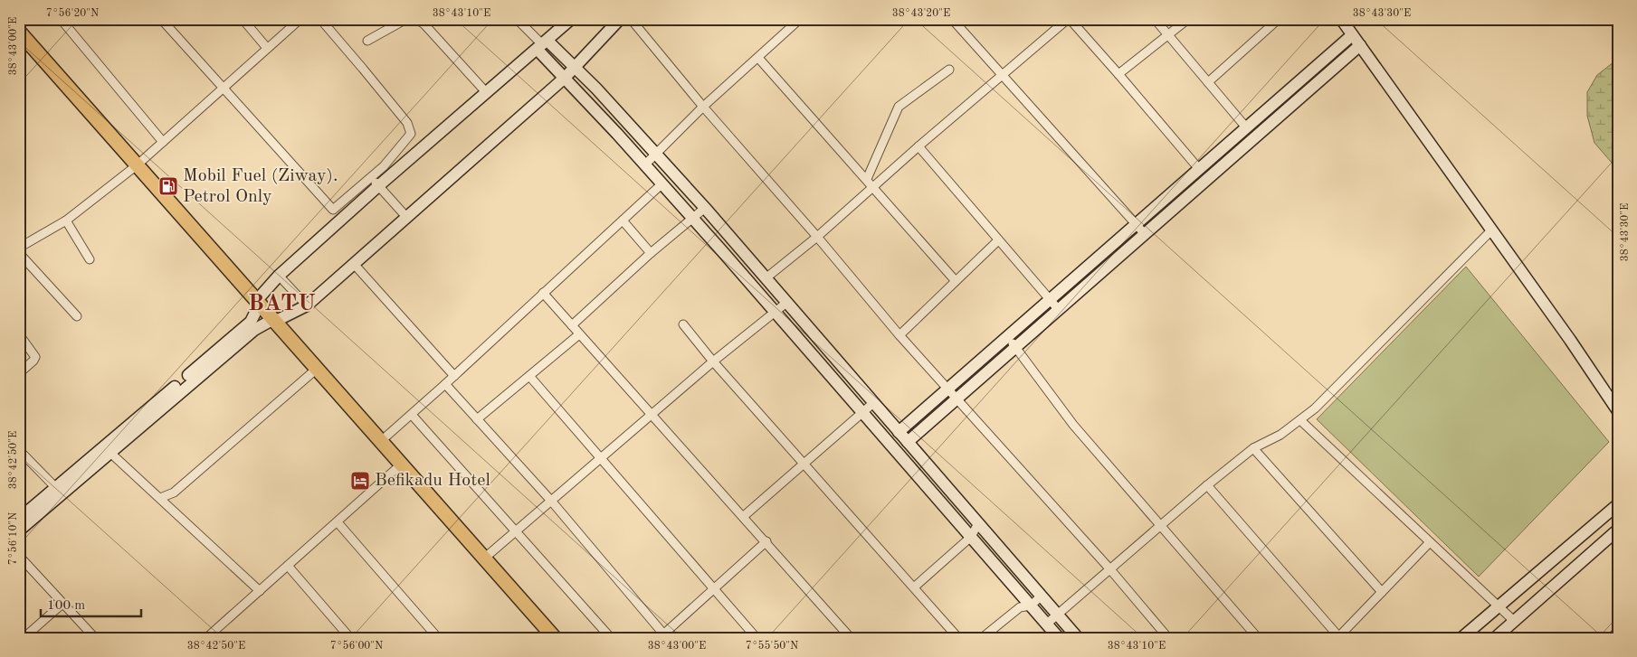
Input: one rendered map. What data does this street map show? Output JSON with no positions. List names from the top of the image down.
{
  "districts": ["BATU"],
  "places": {
    "fuel station": ["Mobil Fuel (Ziway). Petrol Only"],
    "hotel": ["Befikadu Hotel"]
  },
  "scale_bar": "100 m",
  "coordinates": [
    "7°56'20\"N",
    "38°43'10\"E",
    "38°43'20\"E",
    "38°43'30\"E",
    "38°43'00\"E",
    "38°42'50\"E",
    "7°56'10\"N",
    "7°56'00\"N",
    "7°55'50\"N"
  ]
}
